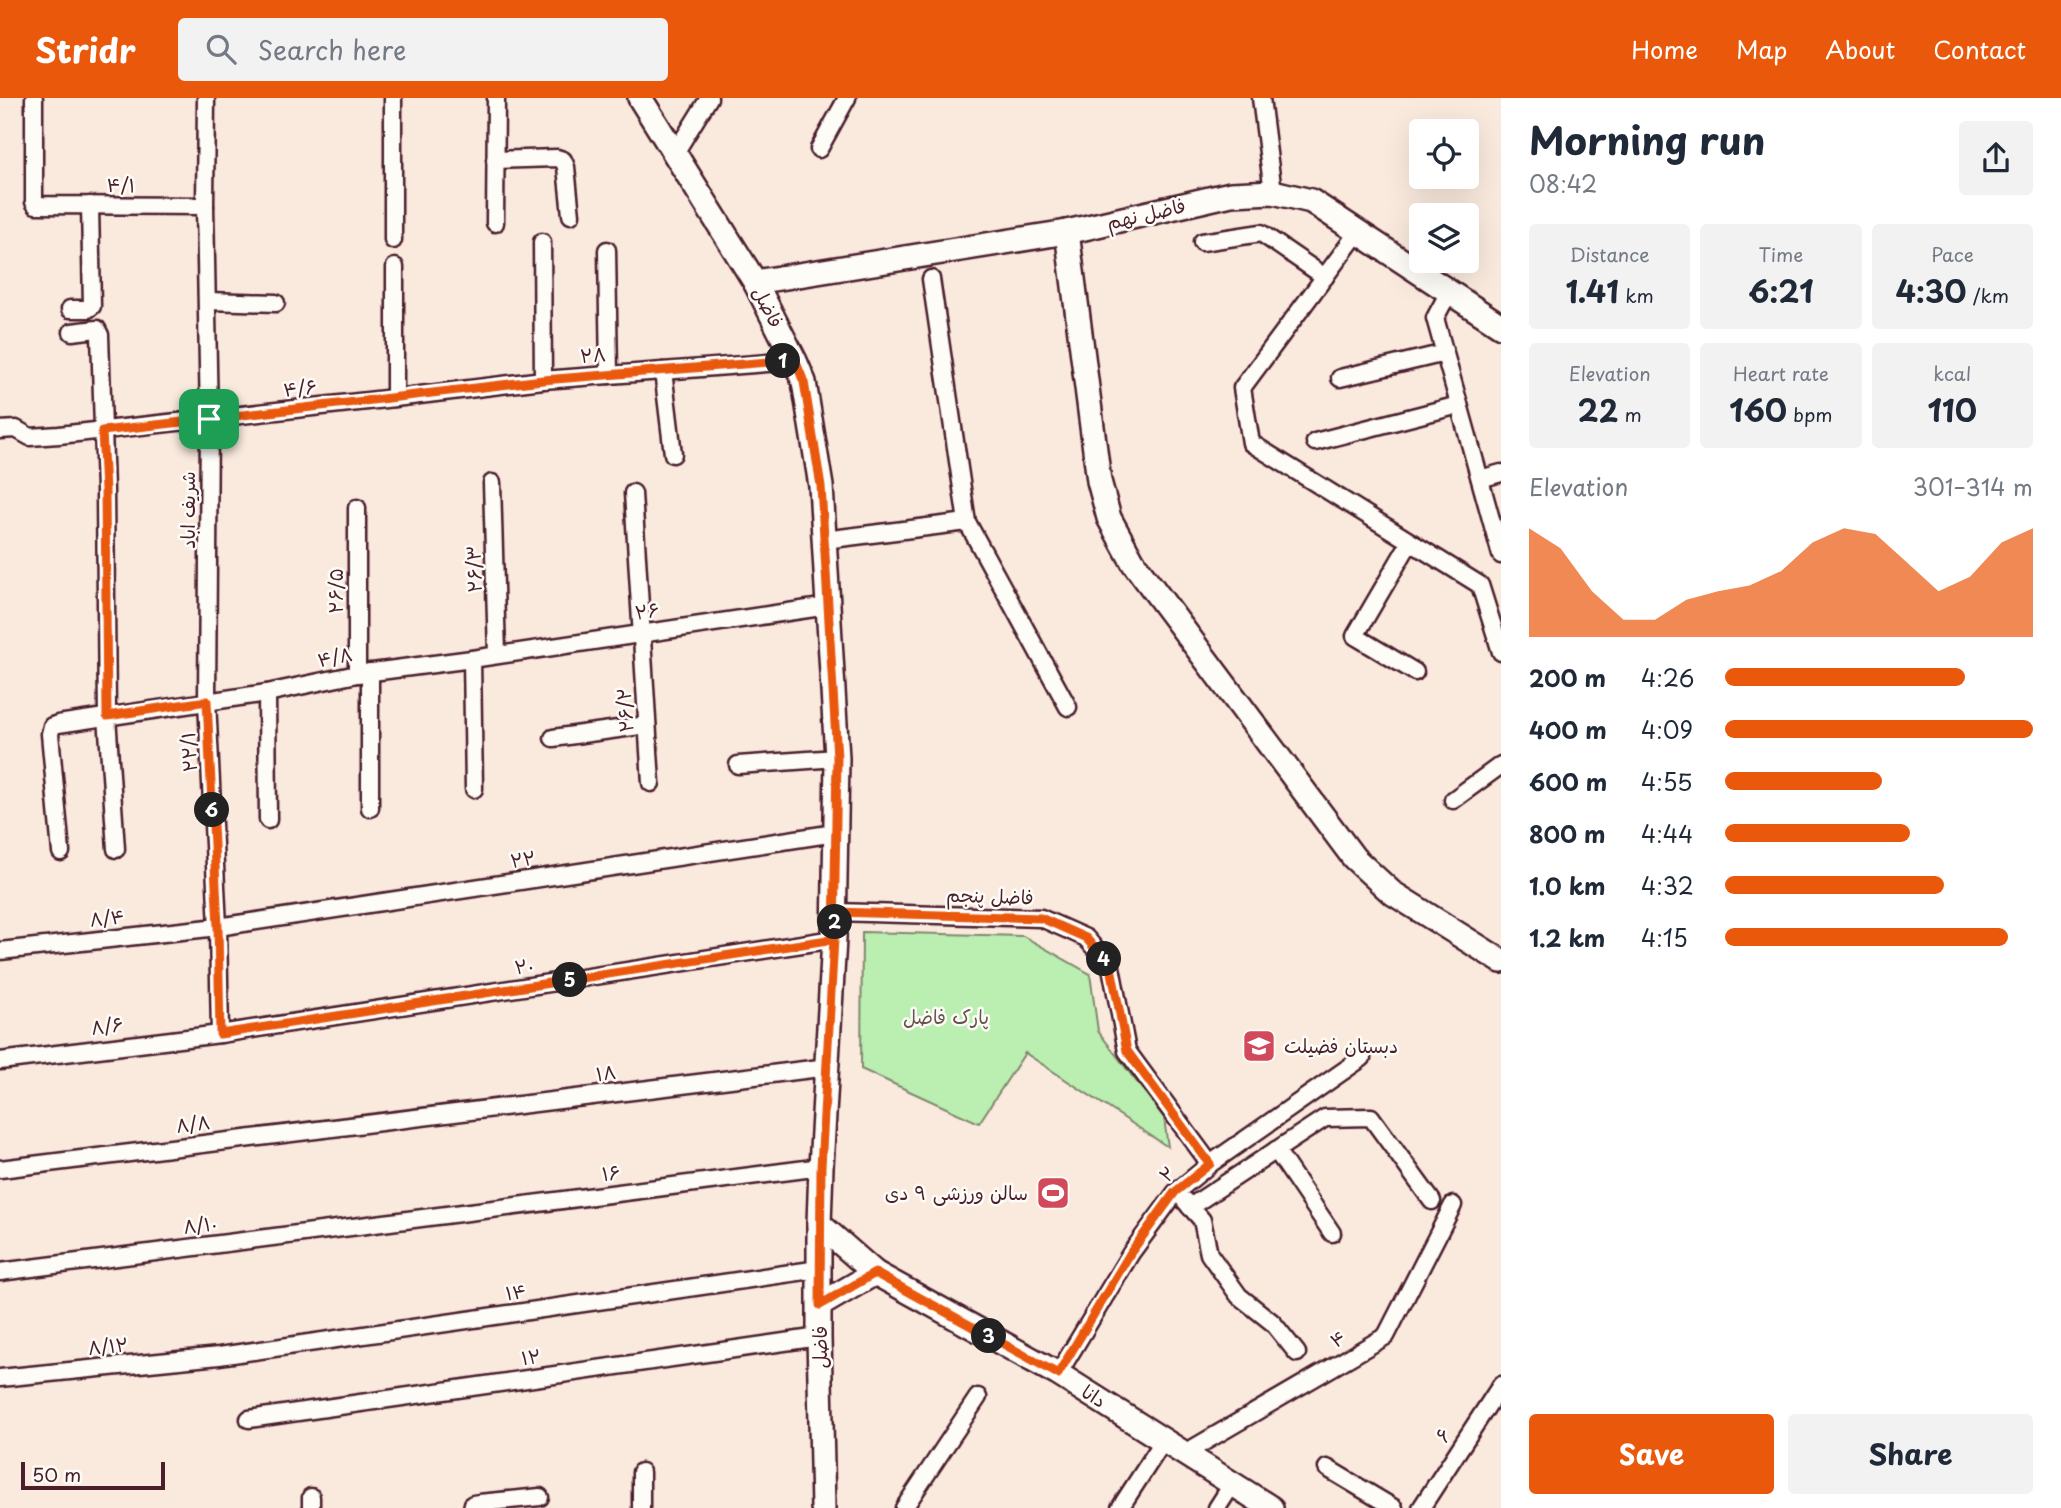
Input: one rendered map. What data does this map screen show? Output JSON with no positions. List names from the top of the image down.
{
  "streets": {
    "street": [
      "۴/۱",
      "فاضل نهم",
      "فاضل",
      "۲۸",
      "۴/۶",
      "شریف اباد",
      "۲۶/۳",
      "۲۶/۵",
      "۲۶",
      "۴/۸",
      "۲۶/۲",
      "۲۲/۱",
      "۲۲",
      "فاضل پنجم",
      "۸/۴",
      "۲۰",
      "۸/۶",
      "۱۸",
      "۸/۸",
      "۱۶",
      "۲",
      "۸/۱۰",
      "۱۴",
      "۴",
      "۸/۱۲",
      "۱۲",
      "دانا",
      "۶"
    ]
  },
  "crossings": [
    ["۴/۱", "شریف اباد"],
    ["فاضل نهم", "فاضل"],
    ["فاضل", "۲۸"],
    ["فاضل", "۲۶"],
    ["فاضل", "۲۲"],
    ["فاضل", "فاضل پنجم"],
    ["فاضل", "۲۰"],
    ["فاضل", "۱۸"],
    ["فاضل", "۱۶"],
    ["فاضل", "۱۴"],
    ["فاضل", "۱۲"],
    ["فاضل", "دانا"],
    ["۲۸", "۴/۶"],
    ["۴/۶", "شریف اباد"],
    ["شریف اباد", "۴/۸"],
    ["شریف اباد", "۲۲/۱"],
    ["۲۶/۳", "۲۶"],
    ["۲۶/۵", "۴/۸"],
    ["۲۶", "۴/۸"],
    ["۲۶", "۲۶/۲"],
    ["۴/۸", "۲۲/۱"],
    ["۲۲/۱", "۲۲"],
    ["۲۲/۱", "۸/۴"],
    ["۲۲/۱", "۲۰"],
    ["۲۲/۱", "۸/۶"],
    ["۲۲", "۸/۴"],
    ["فاضل پنجم", "۲"],
    ["۲۰", "۸/۶"],
    ["۱۸", "۸/۸"],
    ["۱۶", "۸/۱۰"],
    ["۲", "دانا"],
    ["۱۴", "۸/۱۲"],
    ["۴", "دانا"]
  ],
  "parks": ["پارک فاضل"],
  "places": {
    "school or university": ["دبستان فضیلت"],
    "sports": ["سالن ورزشی ۹ دی"]
  },
  "scale_bar": "50 m",
  "page": {
    "header": "Stridr",
    "search": "Search here",
    "nav": [
      "Home",
      "Map",
      "About",
      "Contact"
    ],
    "heading": ["Morning run", "08:42"],
    "stats": [
      ["Distance", "1.41 km"],
      ["Time", "6:21"],
      ["Pace", "4:30 /km"],
      ["Elevation", "22 m"],
      ["Heart rate", "160 bpm"],
      ["kcal", "110"]
    ],
    "pins": [
      "1",
      "6",
      "2",
      "4",
      "5",
      "3"
    ],
    "chart": ["Elevation", "301–314 m"],
    "list": [
      {
        "name": "200 m",
        "note": "4:26"
      },
      {
        "name": "400 m",
        "note": "4:09"
      },
      {
        "name": "600 m",
        "note": "4:55"
      },
      {
        "name": "800 m",
        "note": "4:44"
      },
      {
        "name": "1.0 km",
        "note": "4:32"
      },
      {
        "name": "1.2 km",
        "note": "4:15"
      }
    ],
    "buttons": ["Save", "Share"],
    "scale": "50 m"
  }
}
